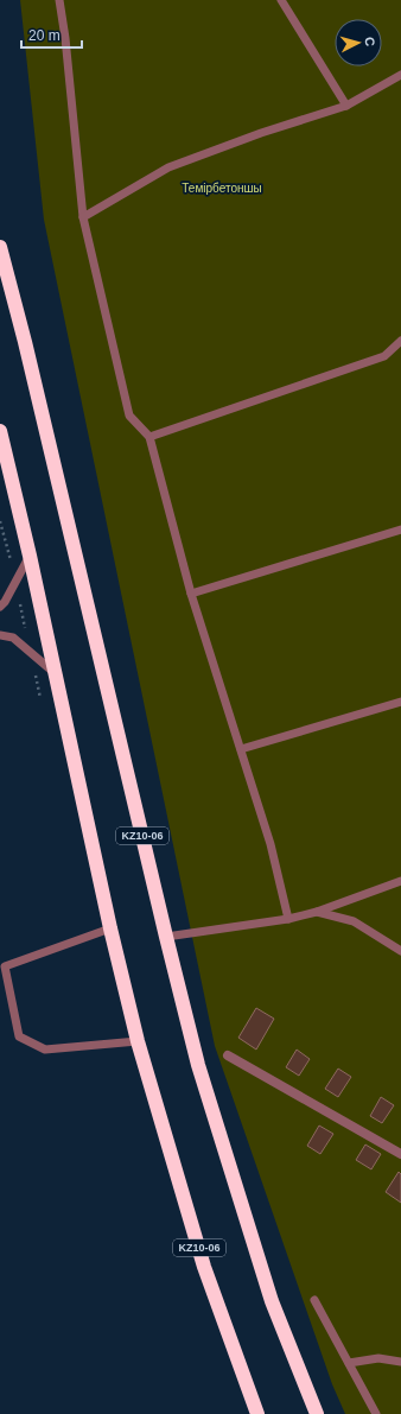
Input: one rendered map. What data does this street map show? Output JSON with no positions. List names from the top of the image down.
{
  "streets": {
    "highway": ["KZ10-06"]
  },
  "parks": ["Темірбетоншы"],
  "scale_bar": "20 m",
  "north": "right"
}
